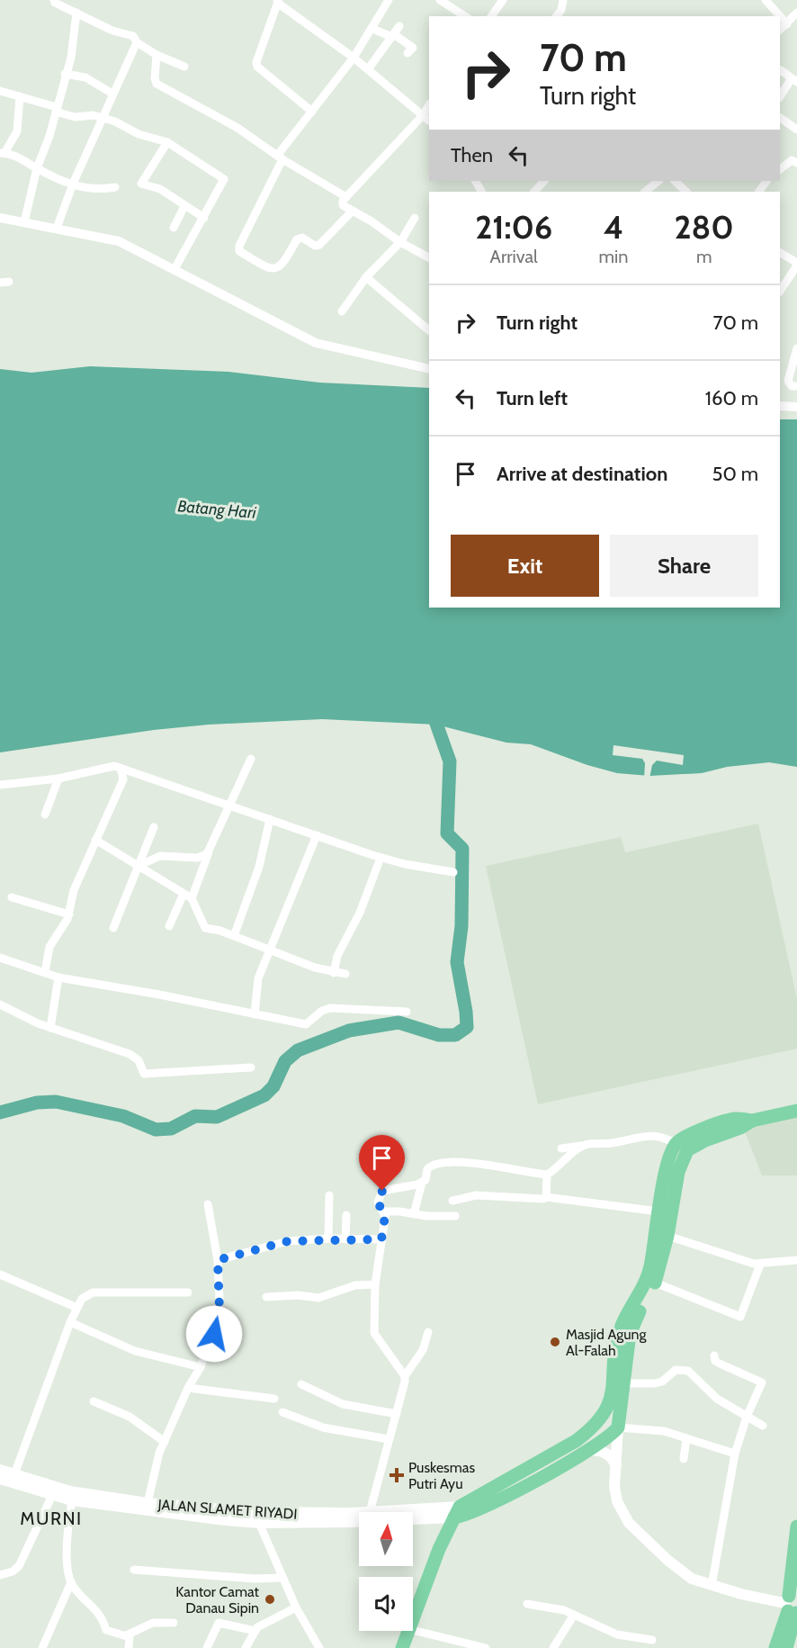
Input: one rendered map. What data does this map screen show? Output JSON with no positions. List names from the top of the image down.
{
  "streets": {
    "main road": ["JALAN SLAMET RIYADI"]
  },
  "districts": ["MURNI"],
  "water": ["Batang Hari"],
  "places": {
    "other": ["Masjid Agung Al-Falah", "Kantor Camat Danau Sipin"],
    "health": ["Puskesmas Putri Ayu"]
  },
  "north": "top",
  "page": {
    "turn": ["70 m", "Turn right"],
    "then": "Then",
    "eta": [
      "21:06",
      "Arrival",
      "4",
      "min",
      "280",
      "m"
    ],
    "list": [
      {
        "name": "Turn right",
        "value": "70 m"
      },
      {
        "name": "Turn left",
        "value": "160 m"
      },
      {
        "name": "Arrive at destination",
        "value": "50 m"
      }
    ],
    "buttons": ["Exit", "Share"]
  }
}
